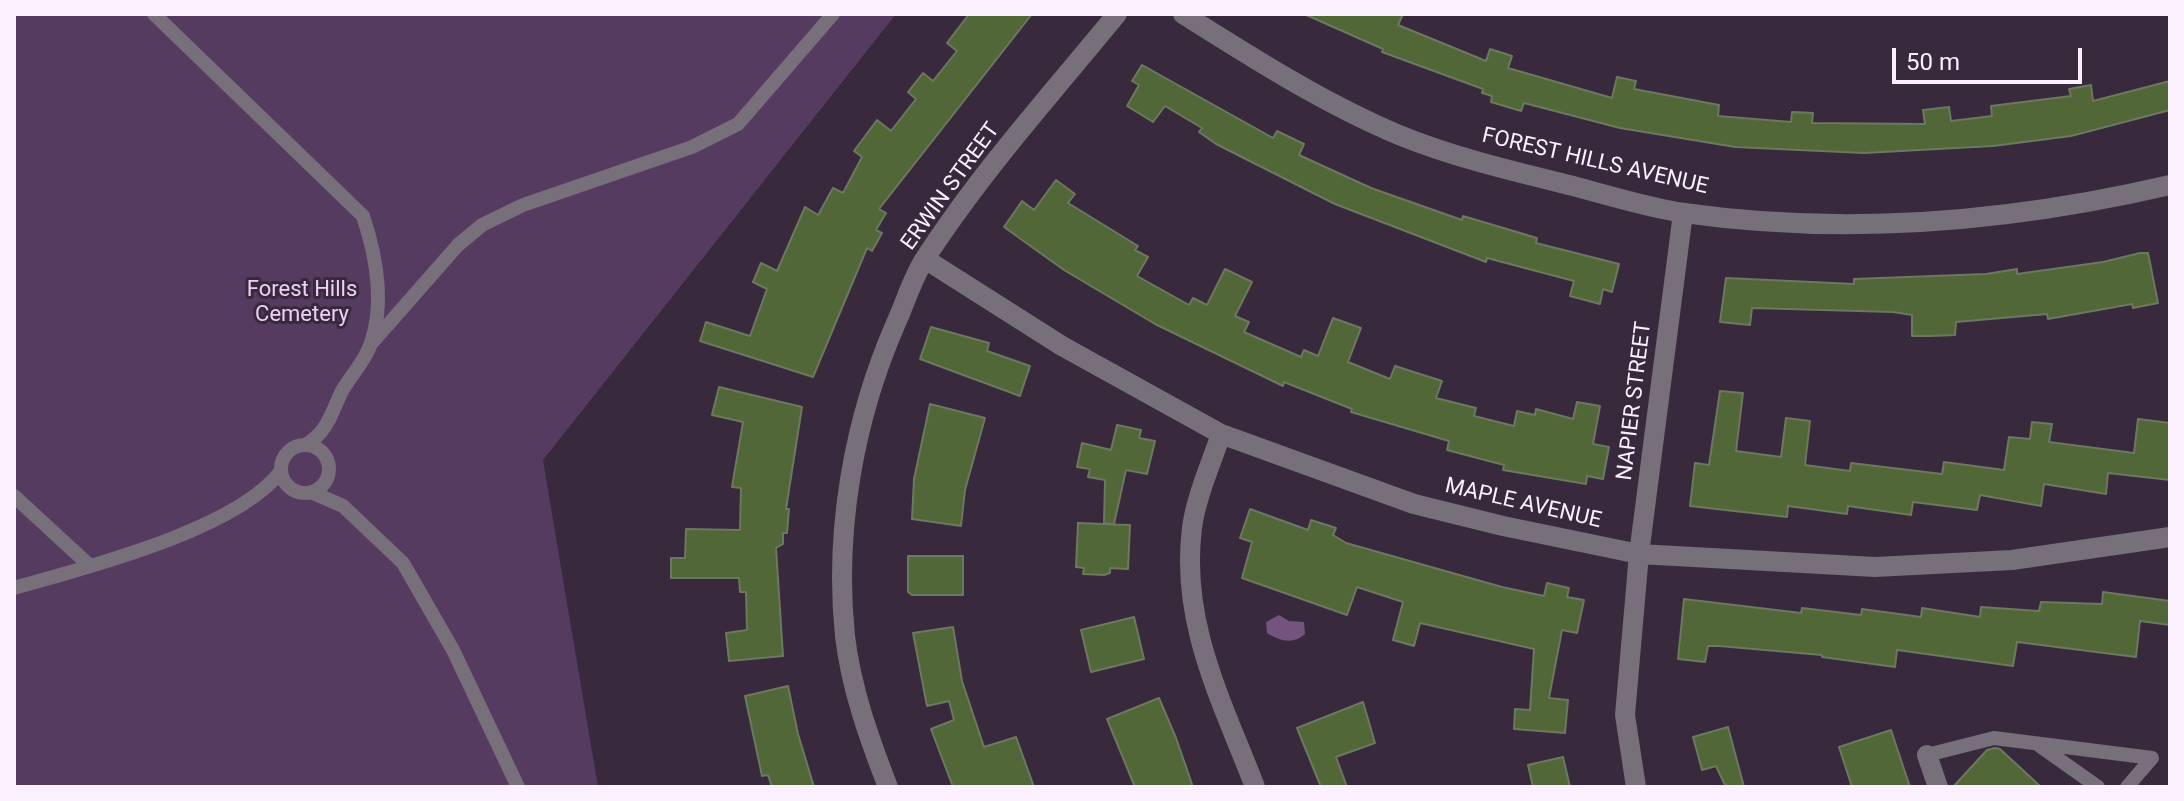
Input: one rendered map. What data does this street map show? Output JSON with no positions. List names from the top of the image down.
{
  "streets": {
    "street": [
      "FOREST HILLS AVENUE",
      "ERWIN STREET",
      "NAPIER STREET",
      "MAPLE AVENUE"
    ]
  },
  "crossings": [
    ["FOREST HILLS AVENUE", "NAPIER STREET"],
    ["ERWIN STREET", "MAPLE AVENUE"],
    ["NAPIER STREET", "MAPLE AVENUE"]
  ],
  "parks": ["Forest Hills Cemetery"],
  "scale_bar": "50 m"
}
